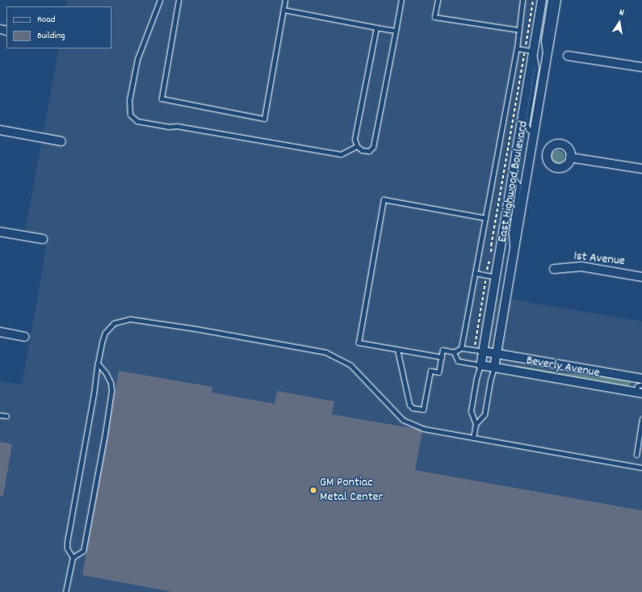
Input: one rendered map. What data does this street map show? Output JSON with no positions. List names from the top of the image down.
{
  "streets": {
    "street": ["East Highwood Boulevard", "1st Avenue", "Beverly Avenue"]
  },
  "crossings": [
    ["East Highwood Boulevard", "Beverly Avenue"]
  ],
  "places": ["GM Pontiac Metal Center"],
  "legend": ["Road", "Building"],
  "north": "top"
}
